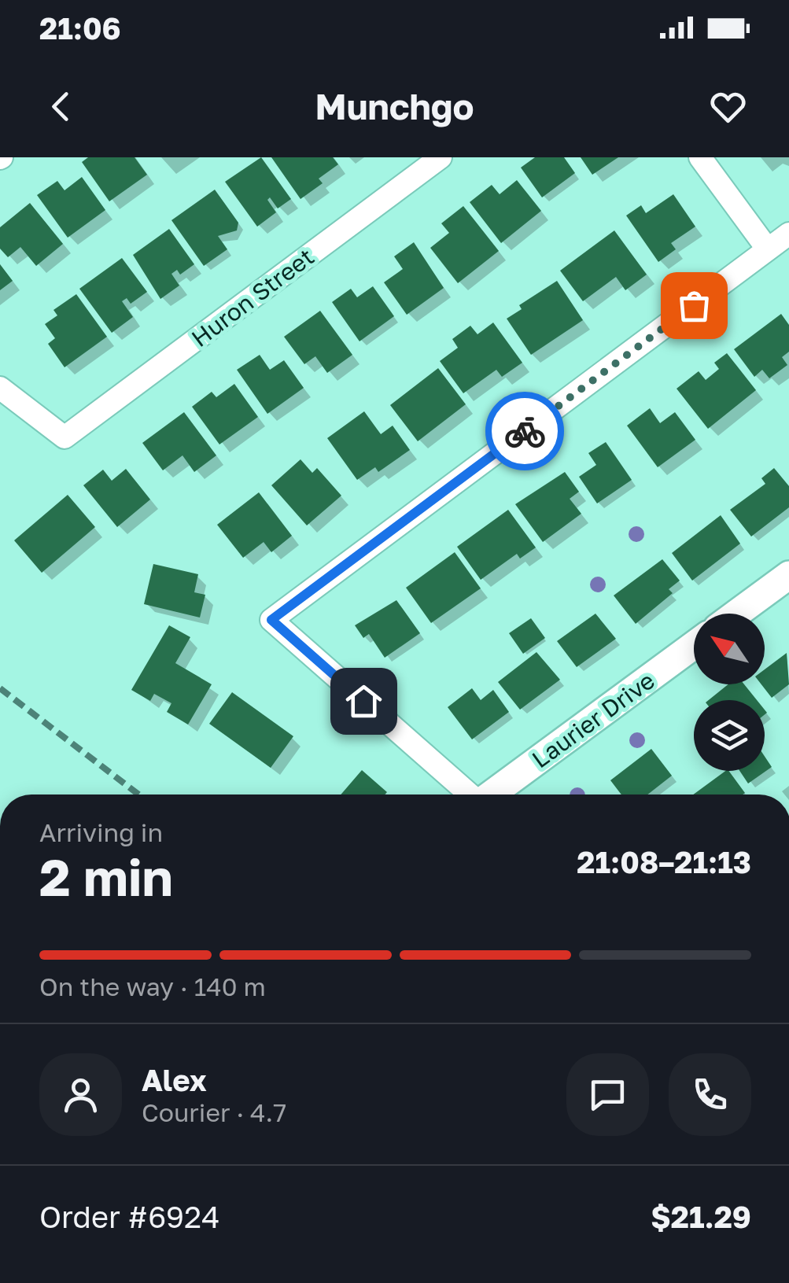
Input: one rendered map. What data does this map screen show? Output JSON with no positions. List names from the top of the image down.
{
  "streets": {
    "street": ["Huron Street", "Laurier Drive"]
  },
  "north": "top left",
  "page": {
    "status": "21:06",
    "header": "Munchgo",
    "heading": ["2 min", "Arriving in", "21:08–21:13"],
    "panel": [
      "Alex",
      "Courier · 4.7",
      "Order #6924",
      "$21.29"
    ],
    "bar": "On the way · 140 m"
  }
}
